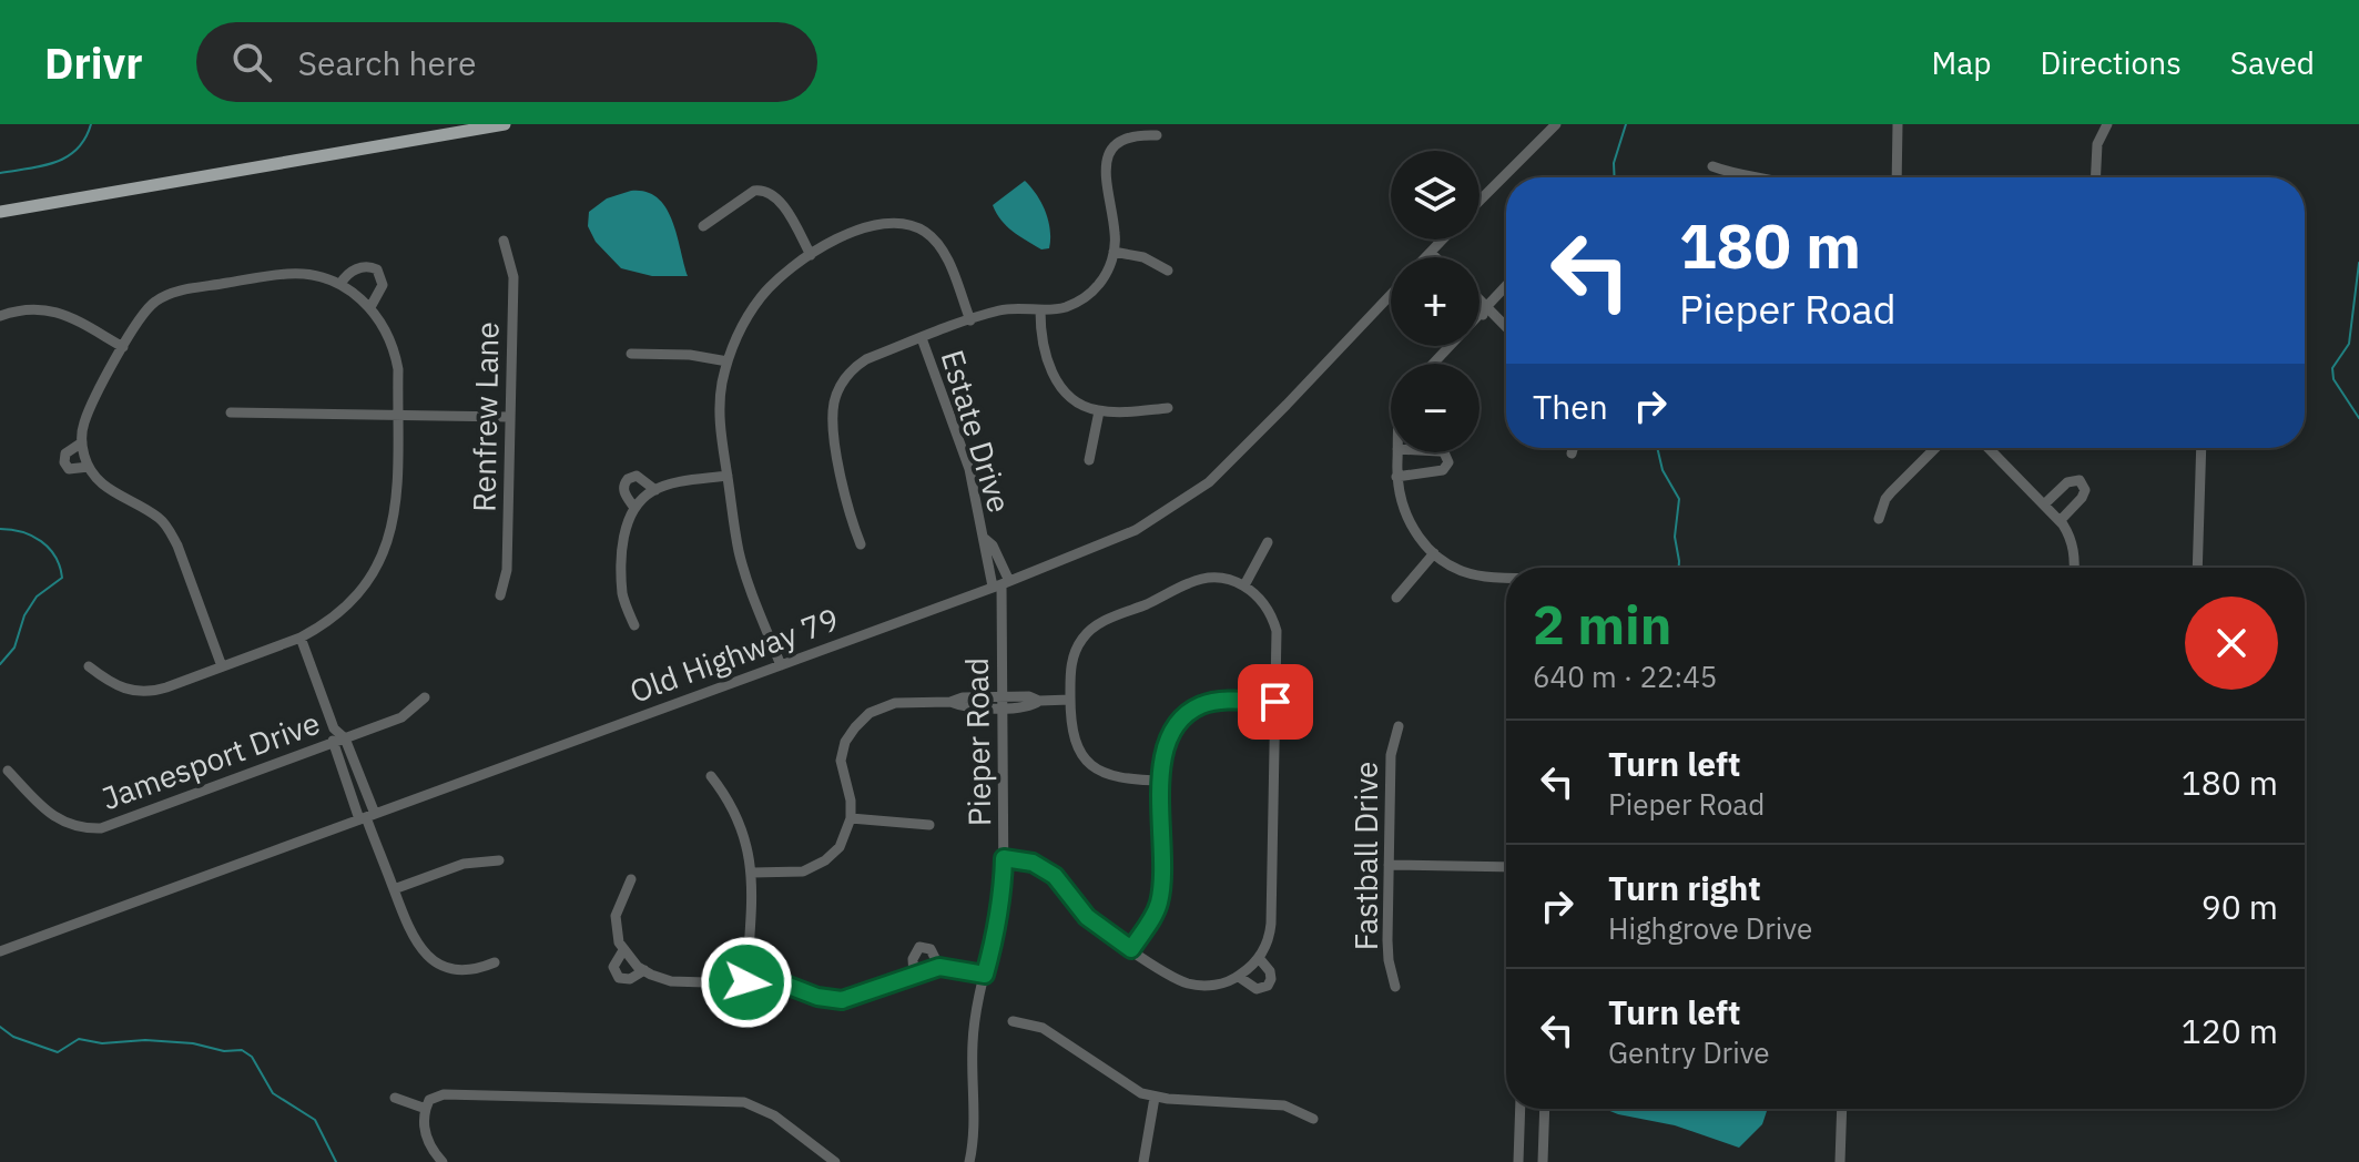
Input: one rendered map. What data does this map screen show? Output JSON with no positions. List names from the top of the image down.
{
  "streets": {
    "street": [
      "Renfrew Lane",
      "Estate Drive",
      "Old Highway 79",
      "Pieper Road",
      "Jamesport Drive",
      "Fastball Drive"
    ]
  },
  "crossings": [
    ["Estate Drive", "Old Highway 79"],
    ["Estate Drive", "Pieper Road"],
    ["Old Highway 79", "Pieper Road"]
  ],
  "page": {
    "header": "Drivr",
    "search": "Search here",
    "nav": ["Map", "Directions", "Saved"],
    "map_buttons": ["+", "−"],
    "turn": ["180 m", "Pieper Road"],
    "then": "Then",
    "heading": ["2 min", "640 m · 22:45"],
    "list": [
      {
        "name": "Turn left",
        "note": "Pieper Road",
        "value": "180 m"
      },
      {
        "name": "Turn right",
        "note": "Highgrove Drive",
        "value": "90 m"
      },
      {
        "name": "Turn left",
        "note": "Gentry Drive",
        "value": "120 m"
      }
    ]
  }
}
